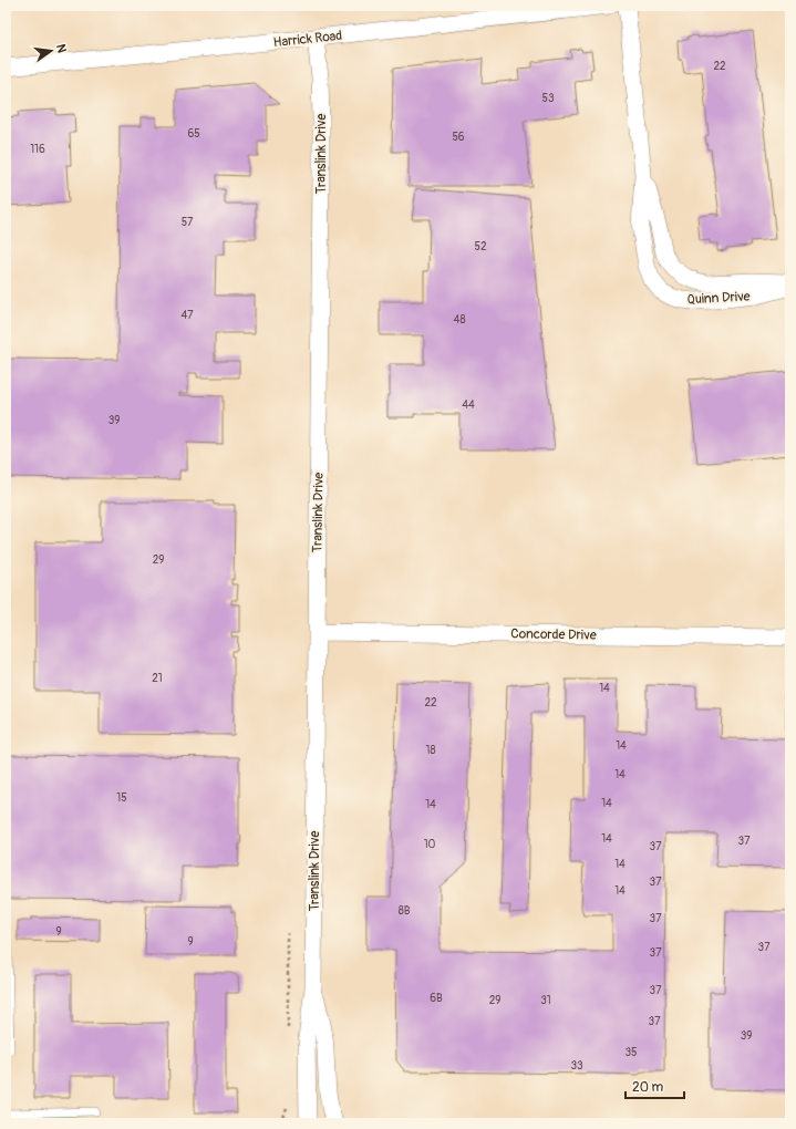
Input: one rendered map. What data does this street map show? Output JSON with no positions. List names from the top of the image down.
{
  "streets": {
    "street": [
      "Harrick Road",
      "Translink Drive",
      "Quinn Drive",
      "Concorde Drive"
    ]
  },
  "crossings": [
    ["Harrick Road", "Translink Drive"],
    ["Translink Drive", "Concorde Drive"]
  ],
  "house_numbers": [
    "22",
    "53",
    "65",
    "56",
    "116",
    "57",
    "52",
    "47",
    "48",
    "44",
    "39",
    "29",
    "21",
    "14",
    "22",
    "14",
    "18",
    "14",
    "15",
    "14",
    "14",
    "14",
    "37",
    "10",
    "37",
    "14",
    "37",
    "14",
    "8B",
    "37",
    "9",
    "9",
    "37",
    "37",
    "37",
    "6B",
    "29",
    "31",
    "37",
    "39",
    "35",
    "33"
  ],
  "scale_bar": "20 m",
  "north": "right"
}
